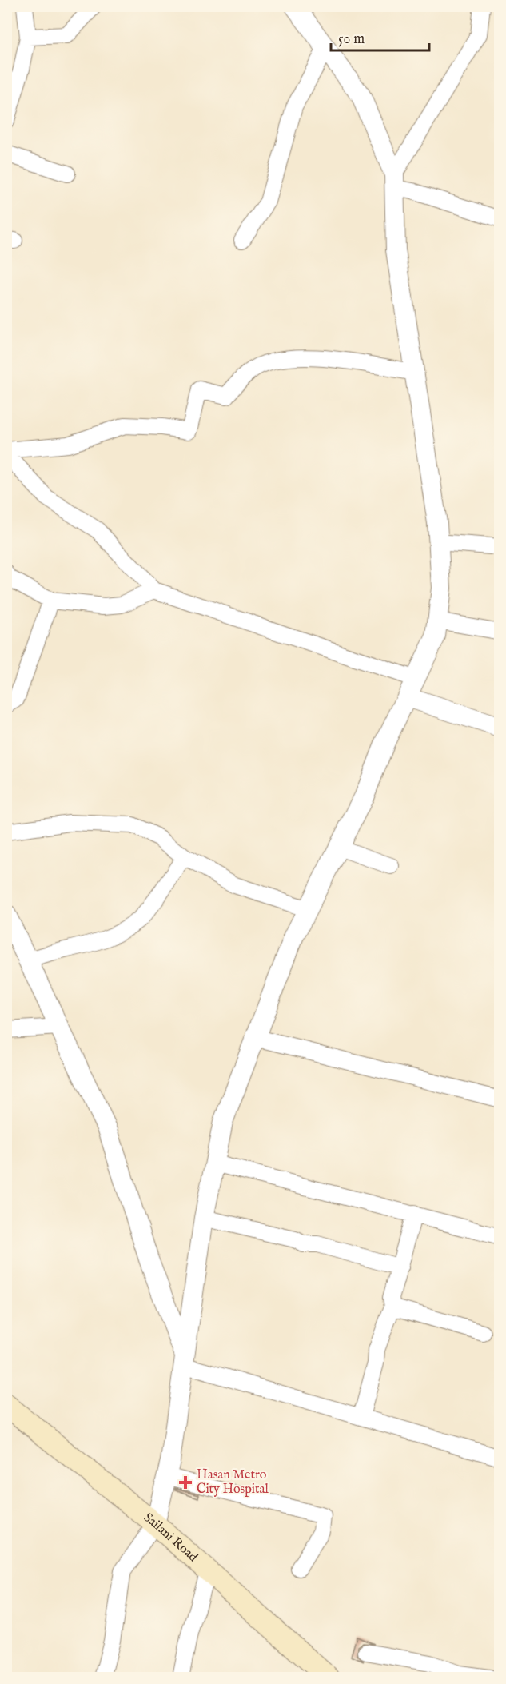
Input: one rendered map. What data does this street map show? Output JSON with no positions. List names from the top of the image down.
{
  "streets": {
    "main road": ["Sailani Road"]
  },
  "places": {
    "health": ["Hasan Metro City Hospital"]
  },
  "scale_bar": "50 m"
}
